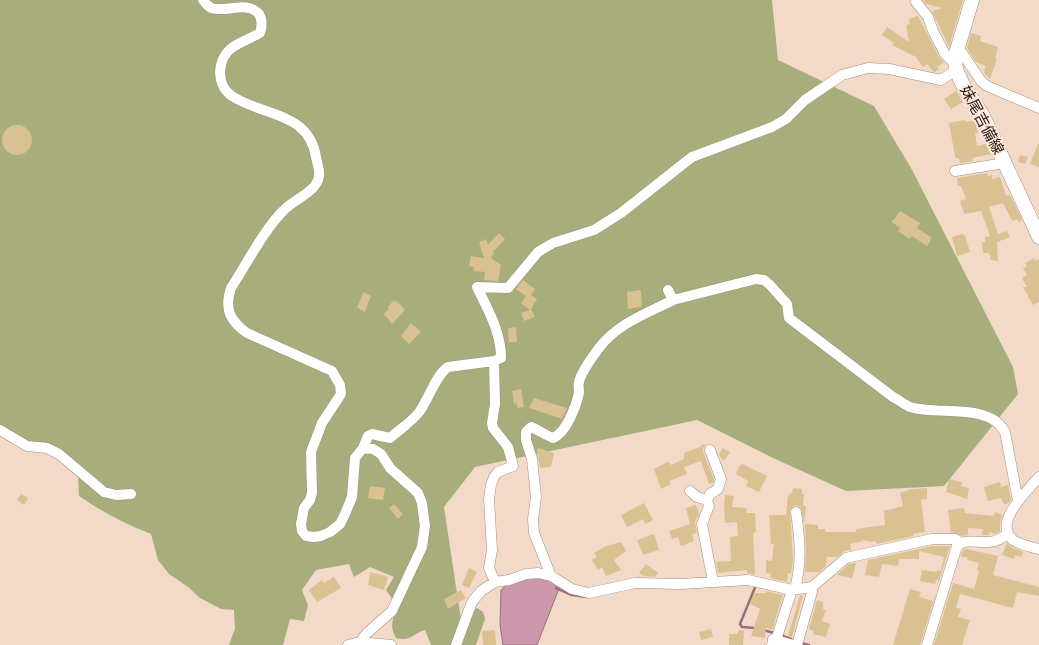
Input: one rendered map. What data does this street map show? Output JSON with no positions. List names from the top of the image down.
{
  "streets": {
    "main road": ["妹尾吉備線"]
  }
}
